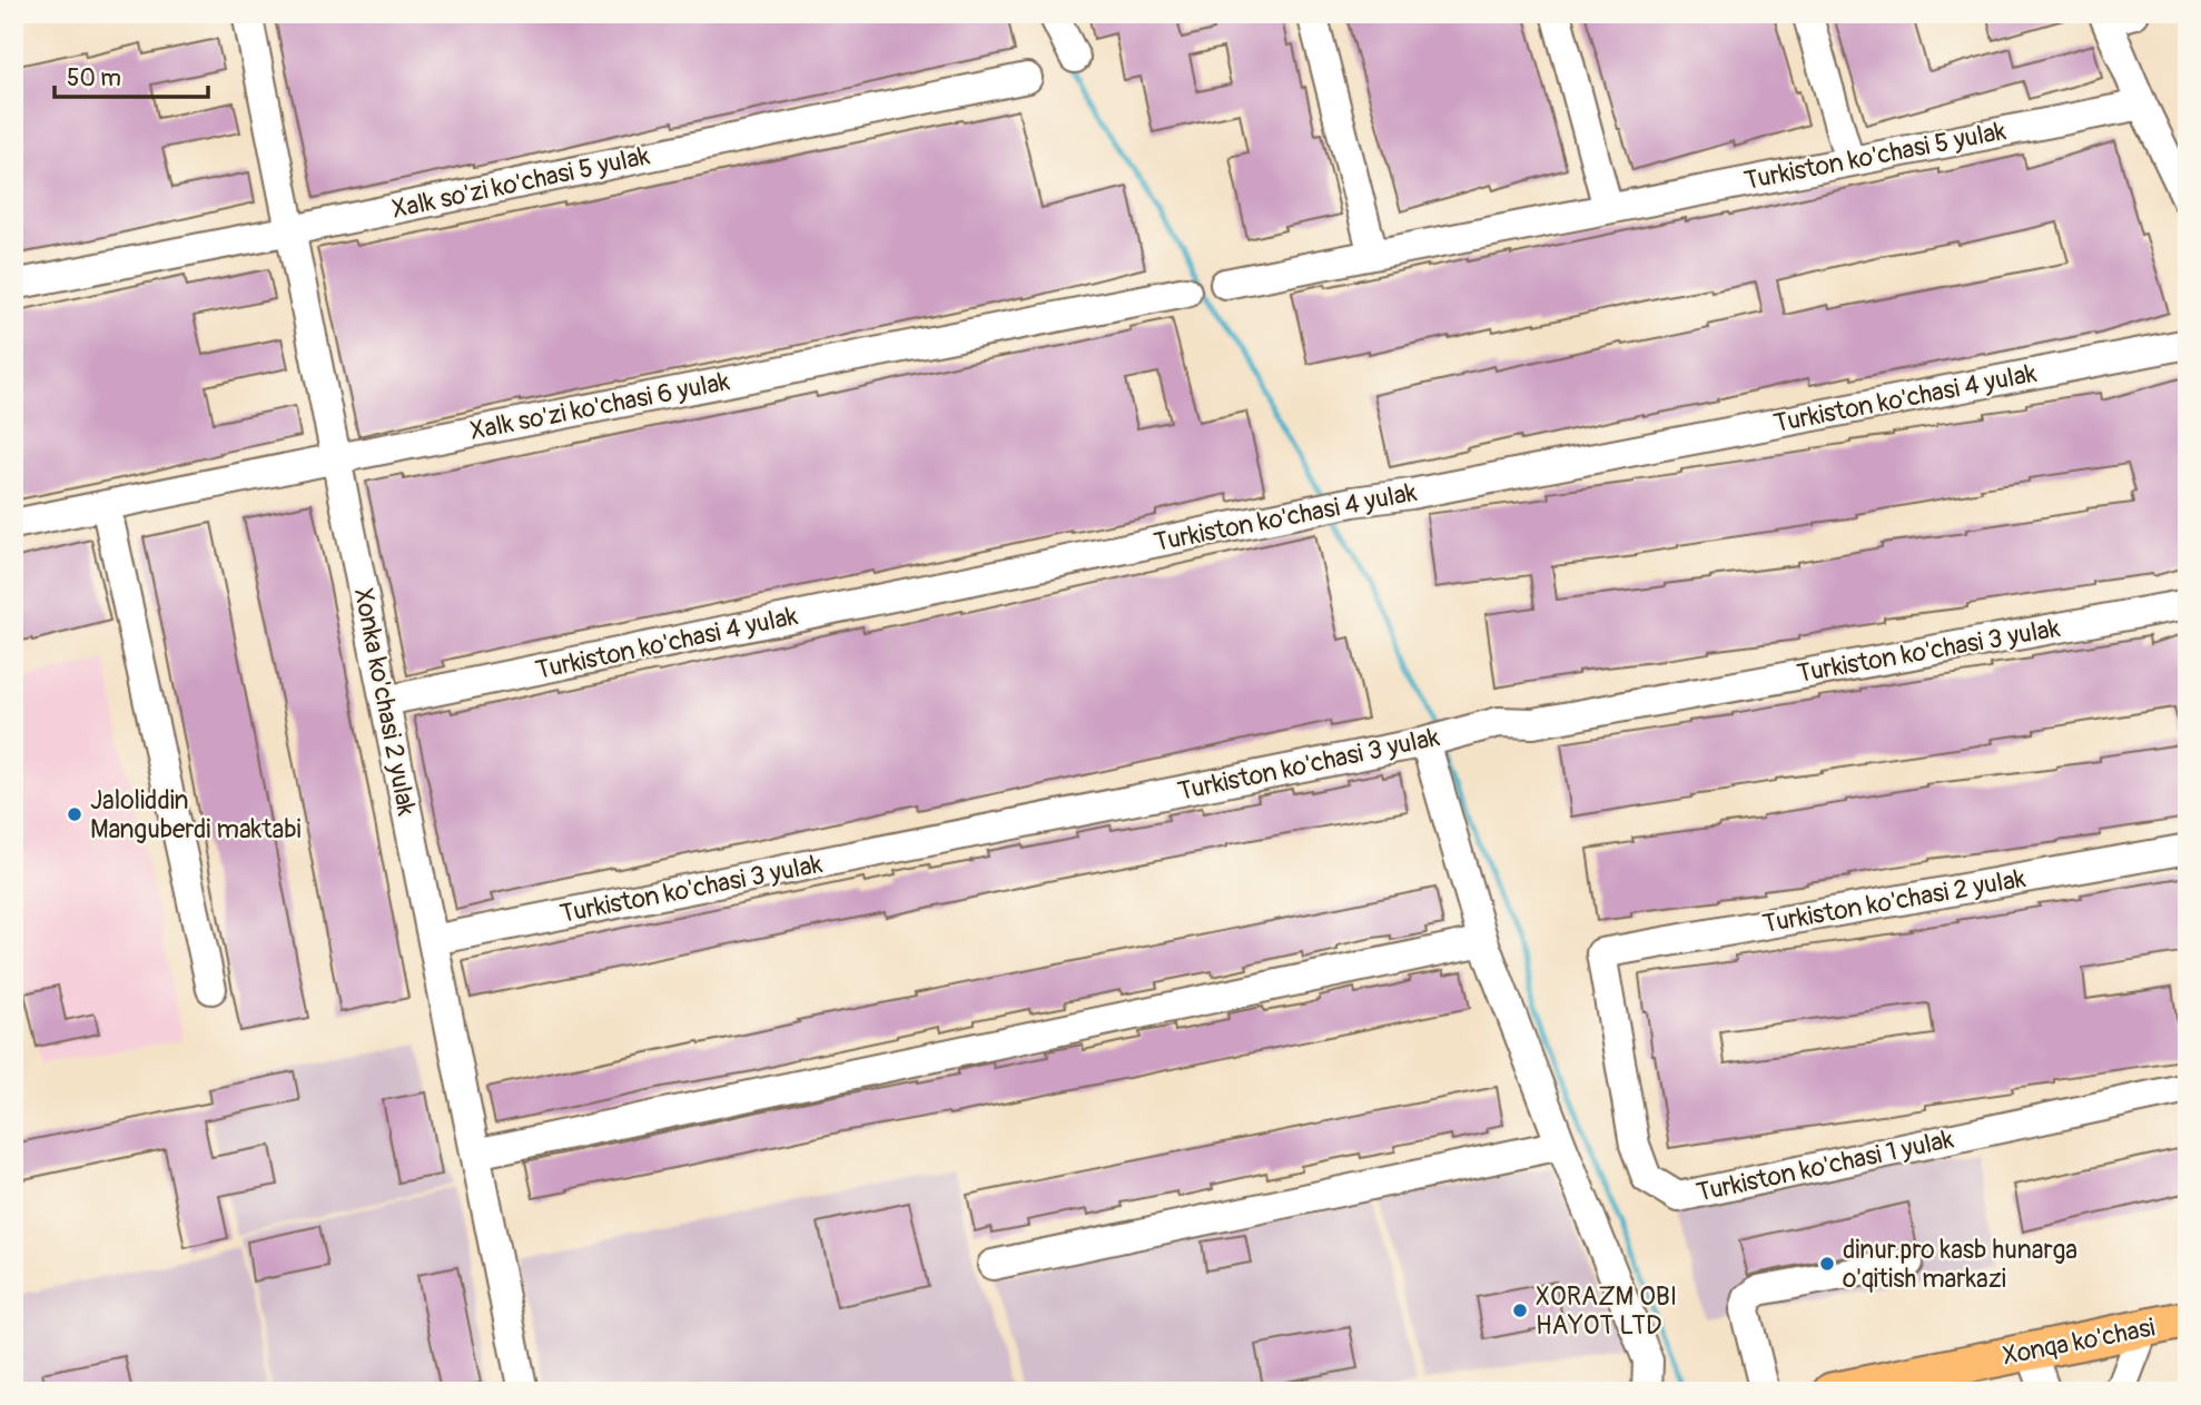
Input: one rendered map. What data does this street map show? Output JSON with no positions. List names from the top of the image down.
{
  "streets": {
    "main road": ["Xonqa ko'chasi"],
    "street": [
      "Turkiston ko'chasi 5 yulak",
      "Xalk so'zi ko'chasi 5 yulak",
      "Turkiston ko'chasi 4 yulak",
      "Xalk so'zi ko'chasi 6 yulak",
      "Turkiston ko'chasi 3 yulak",
      "Xonka ko'chasi 2 yulak",
      "Turkiston ko'chasi 2 yulak",
      "Turkiston ko'chasi 1 yulak"
    ]
  },
  "crossings": [
    ["Xalk so'zi ko'chasi 5 yulak", "Xonka ko'chasi 2 yulak"],
    ["Turkiston ko'chasi 4 yulak", "Xonka ko'chasi 2 yulak"],
    ["Xalk so'zi ko'chasi 6 yulak", "Xonka ko'chasi 2 yulak"],
    ["Turkiston ko'chasi 3 yulak", "Xonka ko'chasi 2 yulak"],
    ["Turkiston ko'chasi 2 yulak", "Turkiston ko'chasi 1 yulak"]
  ],
  "places": ["Jaloliddin Manguberdi maktabi", "dinur.pro kasb hunarga o'qitish markazi", "XORAZM OBI HAYOT LTD"],
  "scale_bar": "50 m"
}
